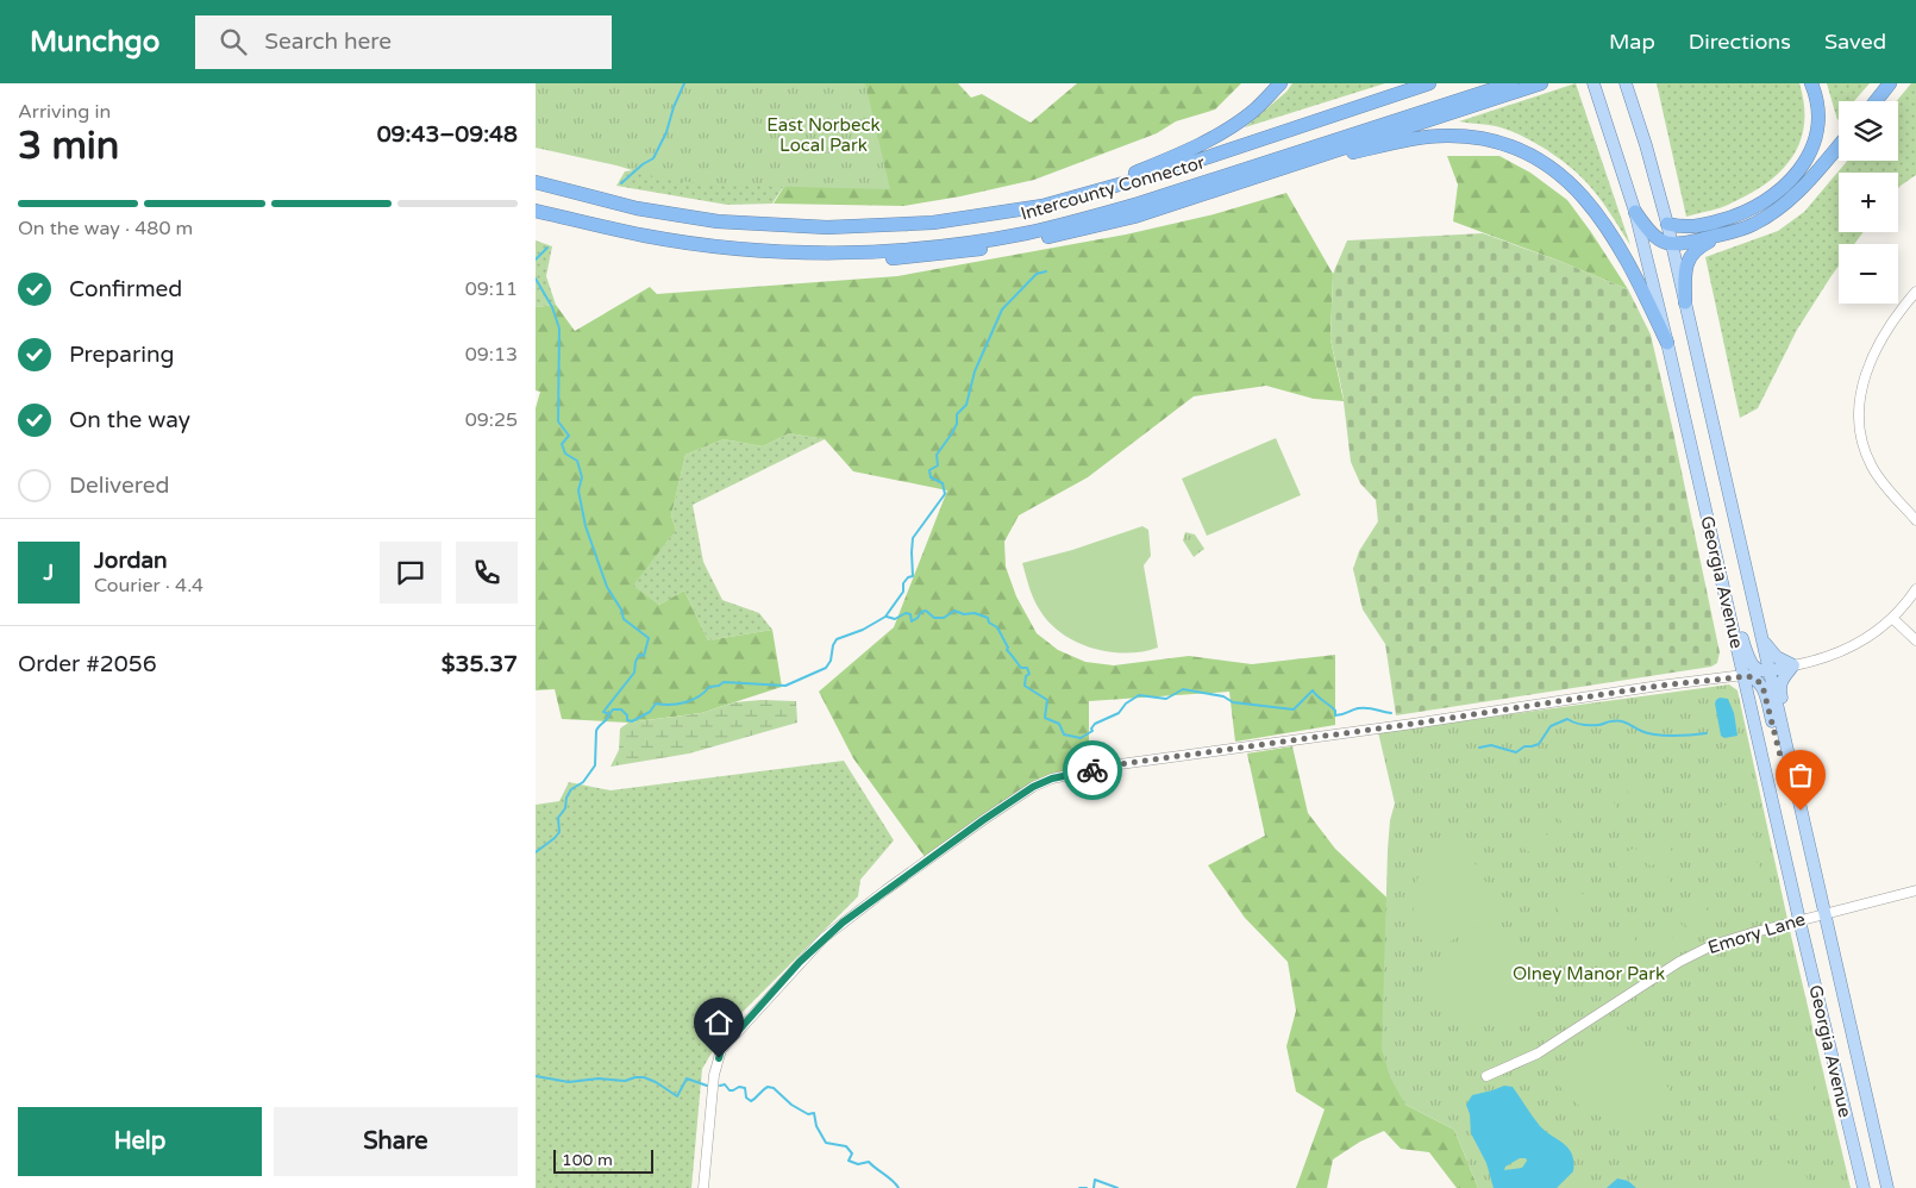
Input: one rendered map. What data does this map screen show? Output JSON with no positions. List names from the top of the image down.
{
  "streets": {
    "highway": ["Intercounty Connector"],
    "main road": ["Georgia Avenue"],
    "street": ["Emory Lane"]
  },
  "crossings": [
    ["Georgia Avenue", "Emory Lane"]
  ],
  "parks": ["East Norbeck Local Park", "Olney Manor Park"],
  "scale_bar": "100 m",
  "page": {
    "header": "Munchgo",
    "search": "Search here",
    "nav": ["Map", "Directions", "Saved"],
    "heading": ["3 min", "Arriving in", "09:43–09:48"],
    "panel": [
      "Jordan",
      "Courier · 4.4",
      "Order #2056",
      "$35.37"
    ],
    "map_buttons": ["+", "−"],
    "bar": "On the way · 480 m",
    "list": [
      ["Confirmed", "09:11"],
      ["Preparing", "09:13"],
      ["On the way", "09:25"],
      "Delivered"
    ],
    "round": "J",
    "buttons": ["Help", "Share"],
    "scale": "100 m"
  }
}
